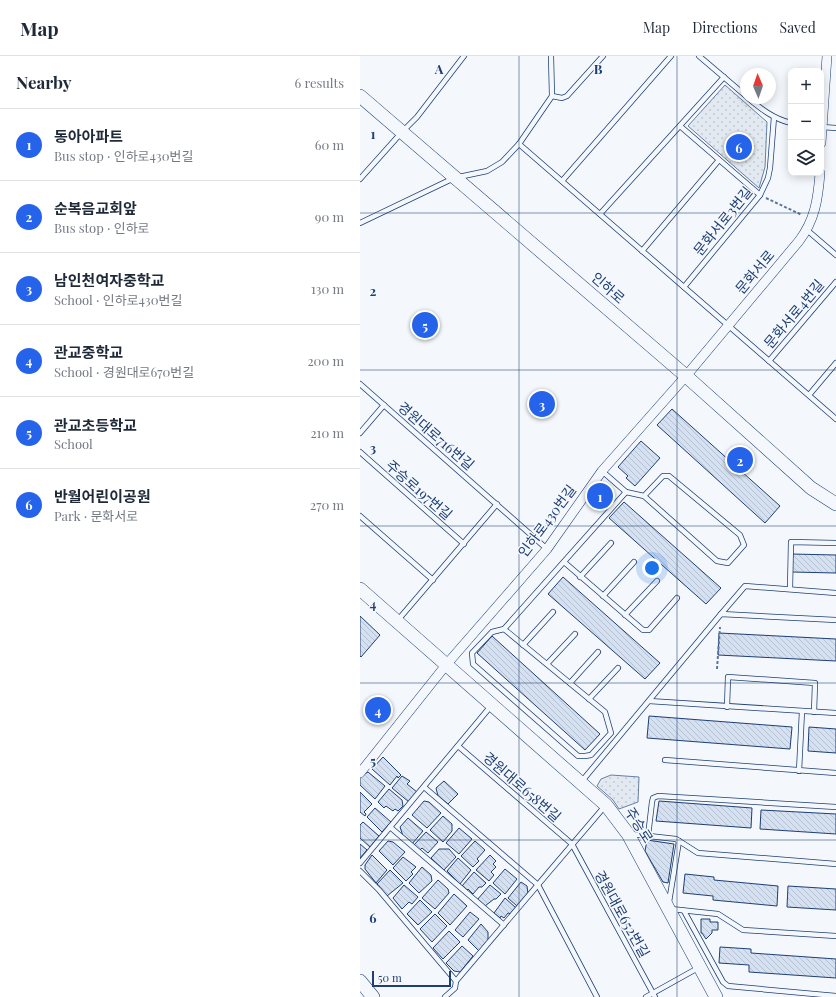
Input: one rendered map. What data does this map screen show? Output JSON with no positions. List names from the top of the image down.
{
  "streets": {
    "main road": ["인하로", "주승로"],
    "street": ["문화서로", "인하로430번길"],
    "lane": [
      "문화서로3번길",
      "문화서로4번길",
      "경원대로716번길",
      "주승로197번길",
      "경원대로658번길",
      "경원대로652번길"
    ]
  },
  "crossings": [
    ["문화서로", "인하로"],
    ["문화서로", "문화서로4번길"],
    ["문화서로", "인하로430번길"],
    ["인하로", "인하로430번길"],
    ["경원대로716번길", "인하로430번길"],
    ["인하로430번길", "주승로"],
    ["경원대로658번길", "경원대로652번길"]
  ],
  "scale_bar": "50 m",
  "north": "top",
  "page": {
    "header": "Map",
    "nav": ["Map", "Directions", "Saved"],
    "heading": ["Nearby", "6 results"],
    "map_buttons": ["+", "−"],
    "list": [
      {
        "mark": "1",
        "name": "동아아파트",
        "note": "Bus stop · 인하로430번길",
        "value": "60 m"
      },
      {
        "mark": "2",
        "name": "순복음교회앞",
        "note": "Bus stop · 인하로",
        "value": "90 m"
      },
      {
        "mark": "3",
        "name": "남인천여자중학교",
        "note": "School · 인하로430번길",
        "value": "130 m"
      },
      {
        "mark": "4",
        "name": "관교중학교",
        "note": "School · 경원대로670번길",
        "value": "200 m"
      },
      {
        "mark": "5",
        "name": "관교초등학교",
        "note": "School",
        "value": "210 m"
      },
      {
        "mark": "6",
        "name": "반월어린이공원",
        "note": "Park · 문화서로",
        "value": "270 m"
      }
    ],
    "pins": [
      "6",
      "5",
      "3",
      "2",
      "1",
      "4"
    ],
    "scale": "50 m"
  },
  "grid": {
    "columns": ["A", "B"],
    "rows": [
      "1",
      "2",
      "3",
      "4",
      "5",
      "6"
    ]
  }
}
